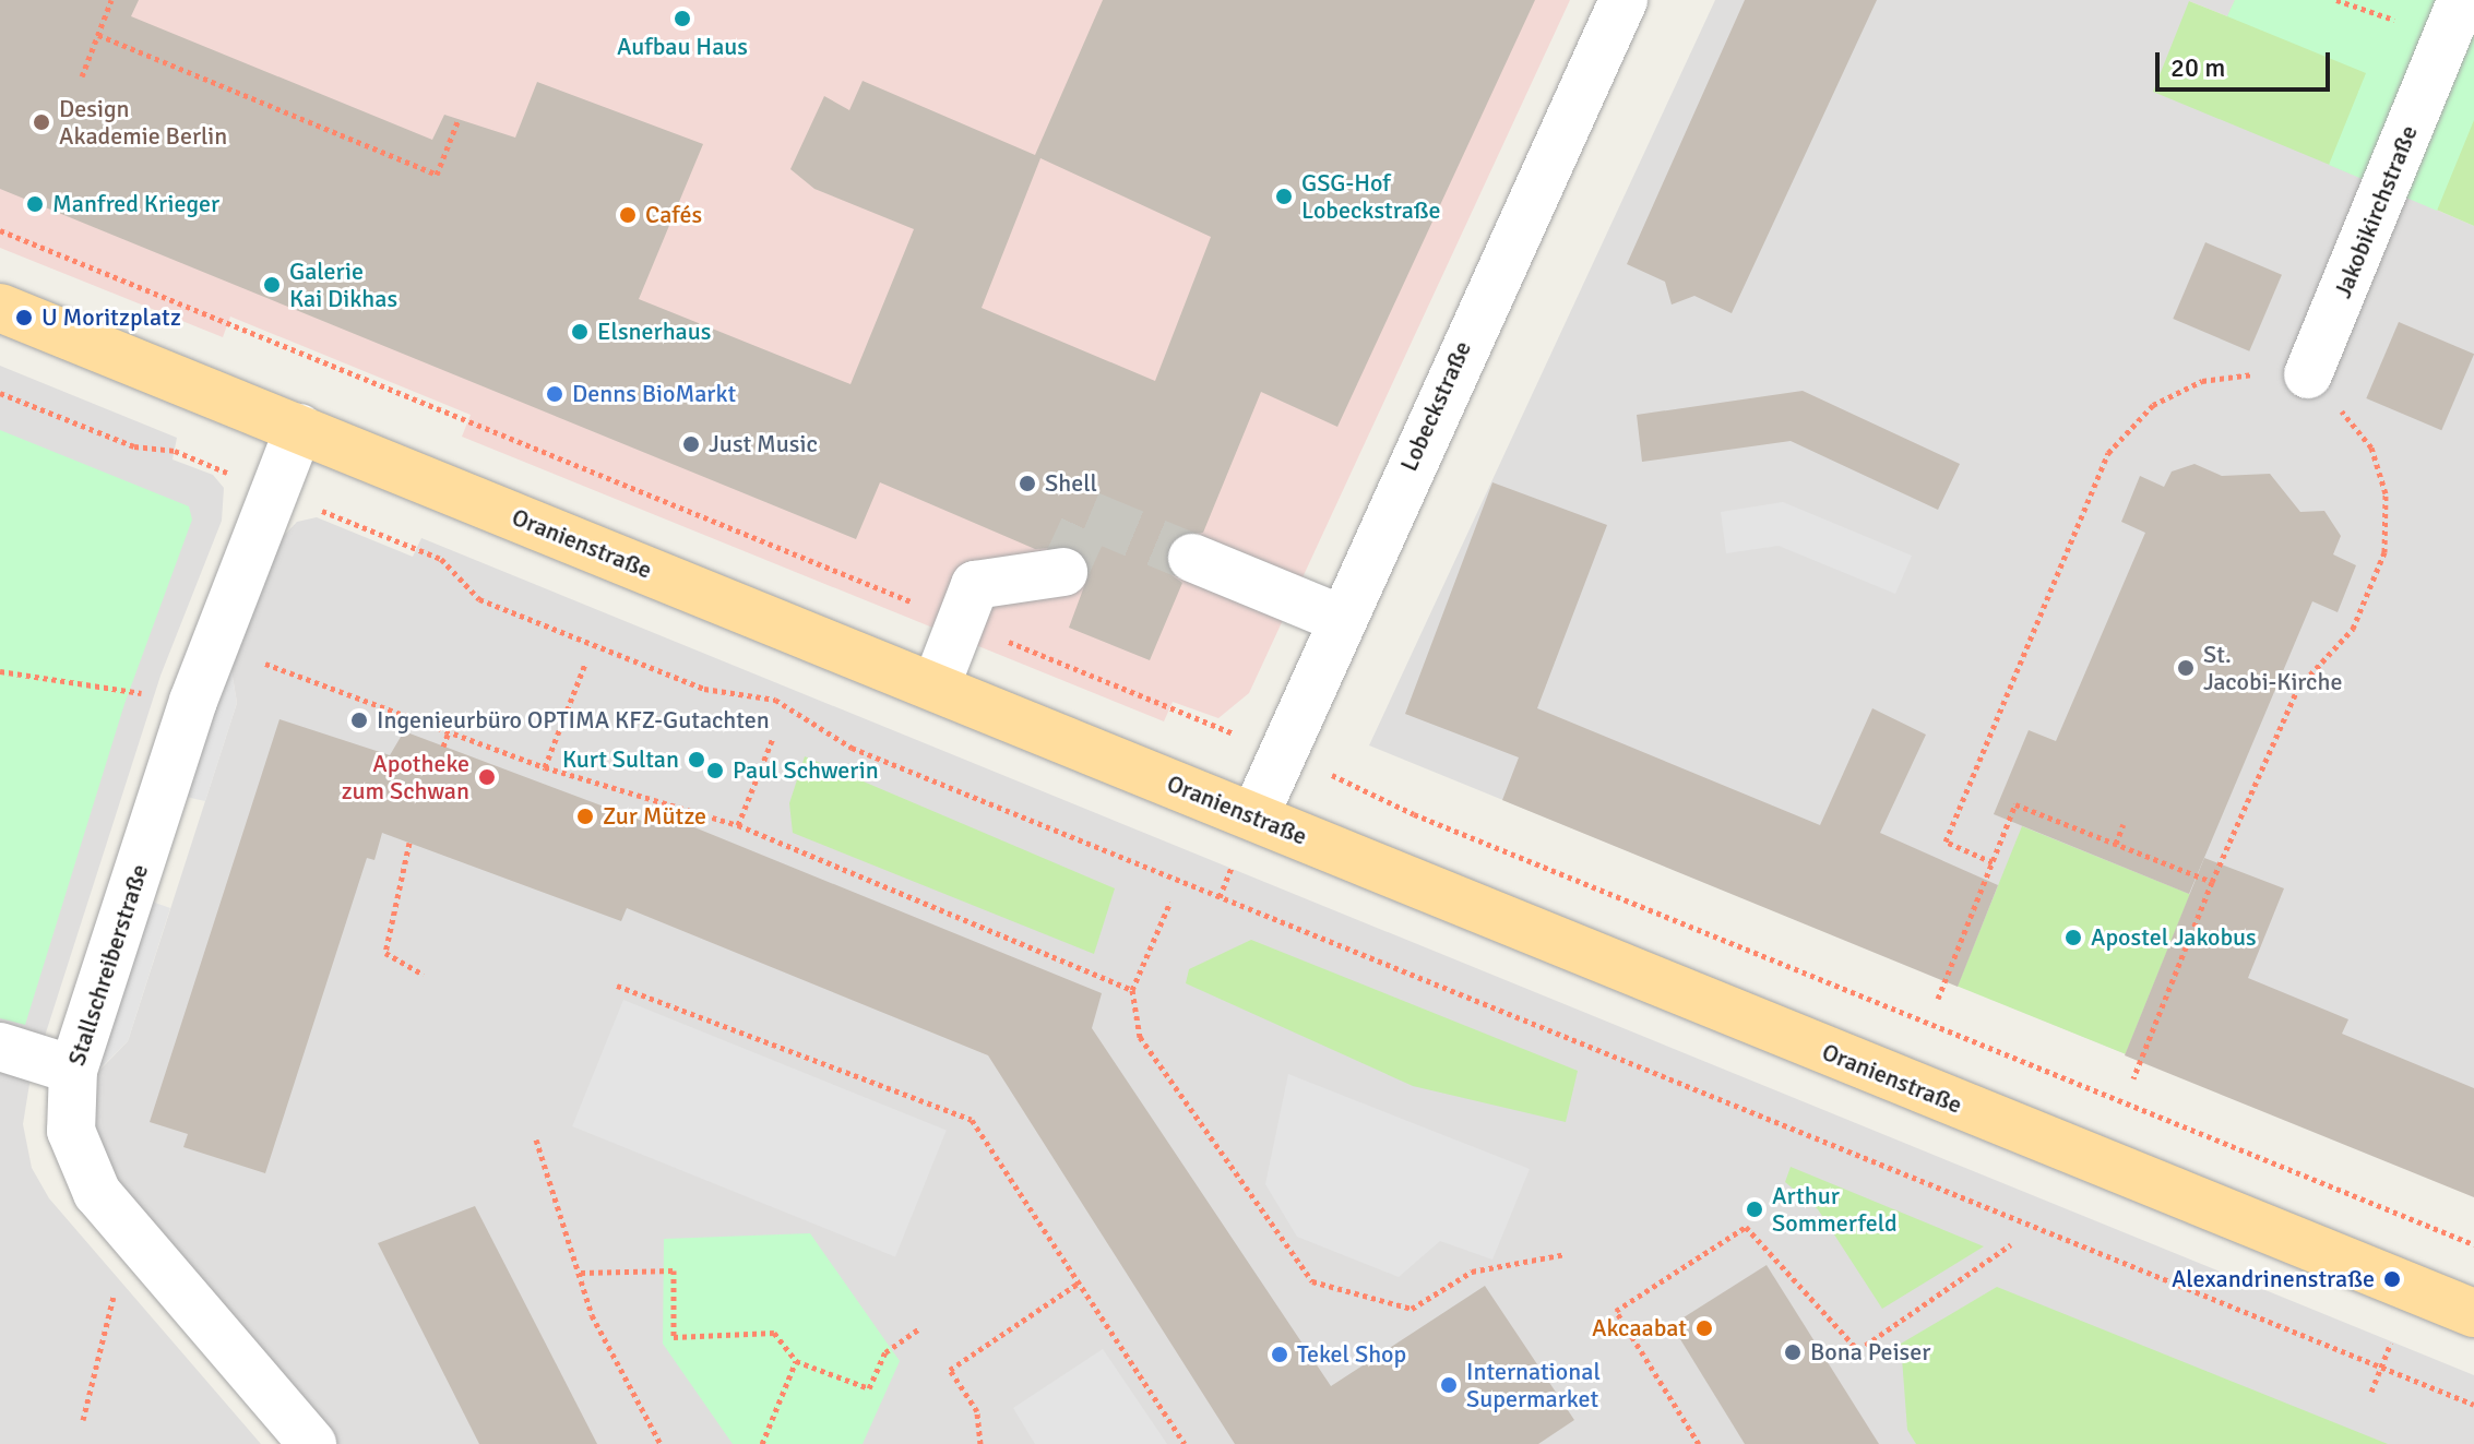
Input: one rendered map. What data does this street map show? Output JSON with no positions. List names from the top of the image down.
{
  "streets": {
    "main road": ["Oranienstraße"],
    "street": ["Jakobikirchstraße", "Lobeckstraße", "Stallschreiberstraße"]
  },
  "crossings": [
    ["Lobeckstraße", "Oranienstraße"],
    ["Oranienstraße", "Stallschreiberstraße"]
  ],
  "places": [
    "Aufbau Haus",
    "Design Akademie Berlin",
    "GSG-Hof Lobeckstraße",
    "Manfred Krieger",
    "Cafés",
    "Galerie Kai Dikhas",
    "U Moritzplatz",
    "Elsnerhaus",
    "Denns BioMarkt",
    "Just Music",
    "Shell",
    "St. Jacobi-Kirche",
    "Ingenieurbüro OPTIMA KFZ-Gutachten",
    "Kurt Sultan",
    "Paul Schwerin",
    "Apotheke zum Schwan",
    "Zur Mütze",
    "Apostel Jakobus",
    "Arthur Sommerfeld",
    "Alexandrinenstraße",
    "Akcaabat",
    "Bona Peiser",
    "Tekel Shop",
    "International Supermarket"
  ],
  "scale_bar": "20 m"
}
